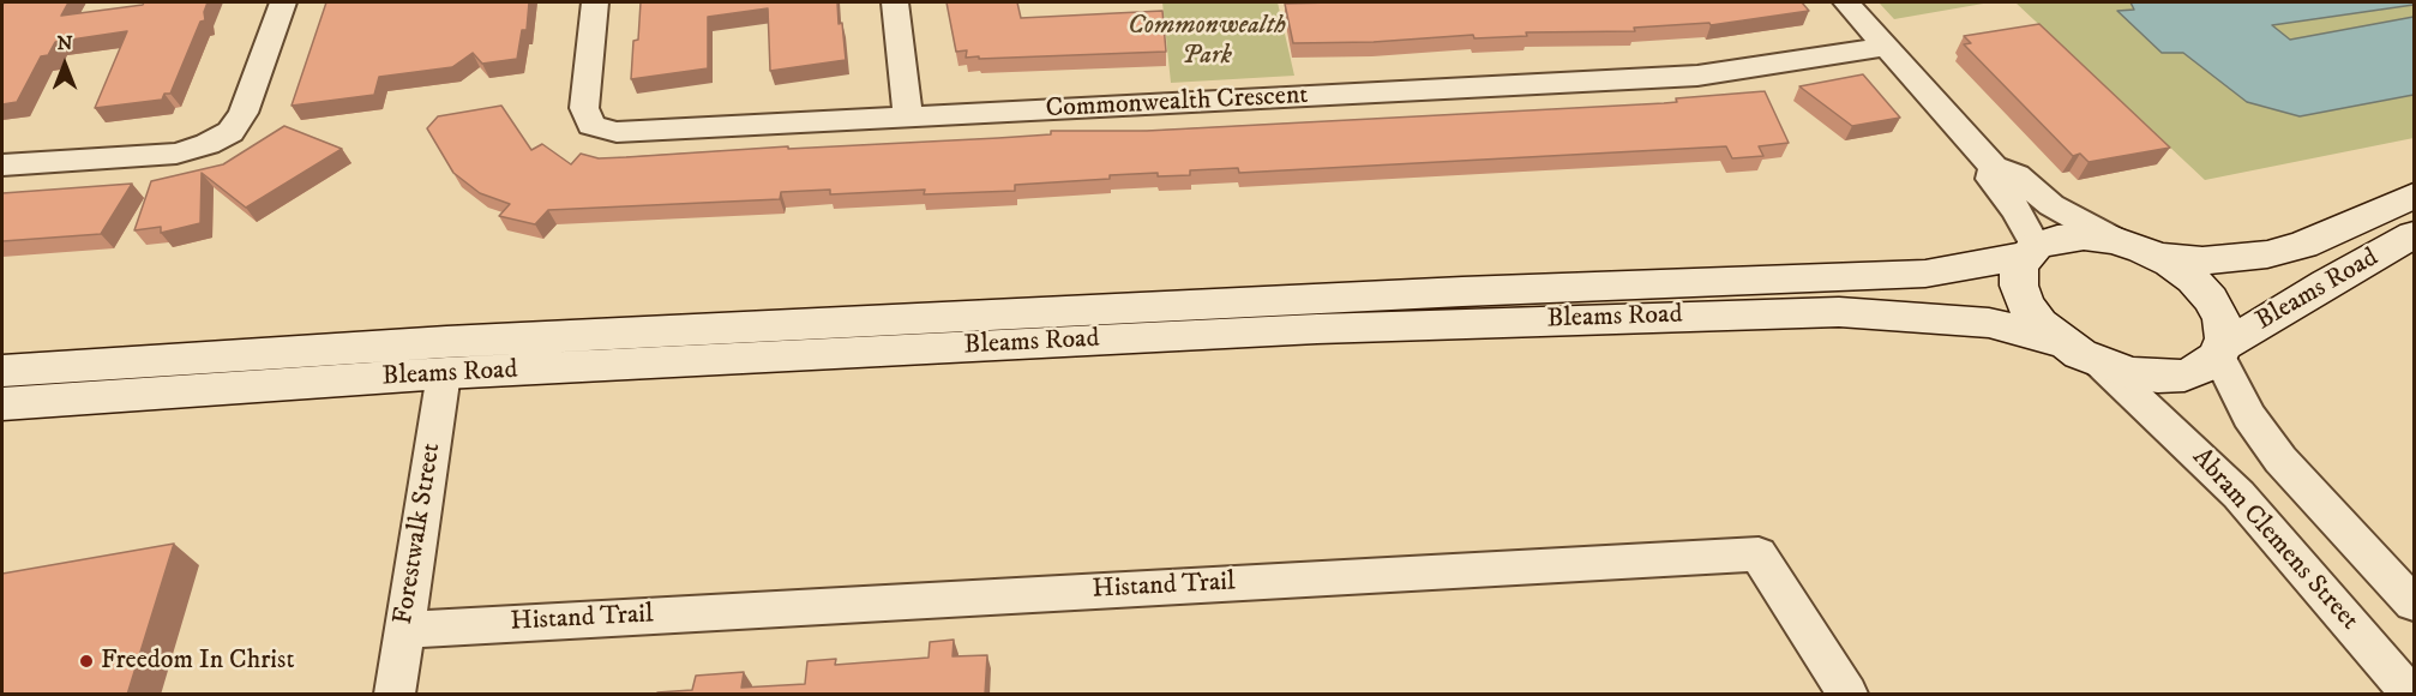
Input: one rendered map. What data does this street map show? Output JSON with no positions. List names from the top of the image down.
{
  "streets": {
    "main road": ["Bleams Road"],
    "street": [
      "Commonwealth Crescent",
      "Forestwalk Street",
      "Abram Clemens Street",
      "Histand Trail"
    ]
  },
  "crossings": [
    ["Bleams Road", "Forestwalk Street"],
    ["Bleams Road", "Abram Clemens Street"],
    ["Forestwalk Street", "Histand Trail"]
  ],
  "parks": ["Commonwealth Park"],
  "places": ["Freedom In Christ"],
  "north": "top"
}
